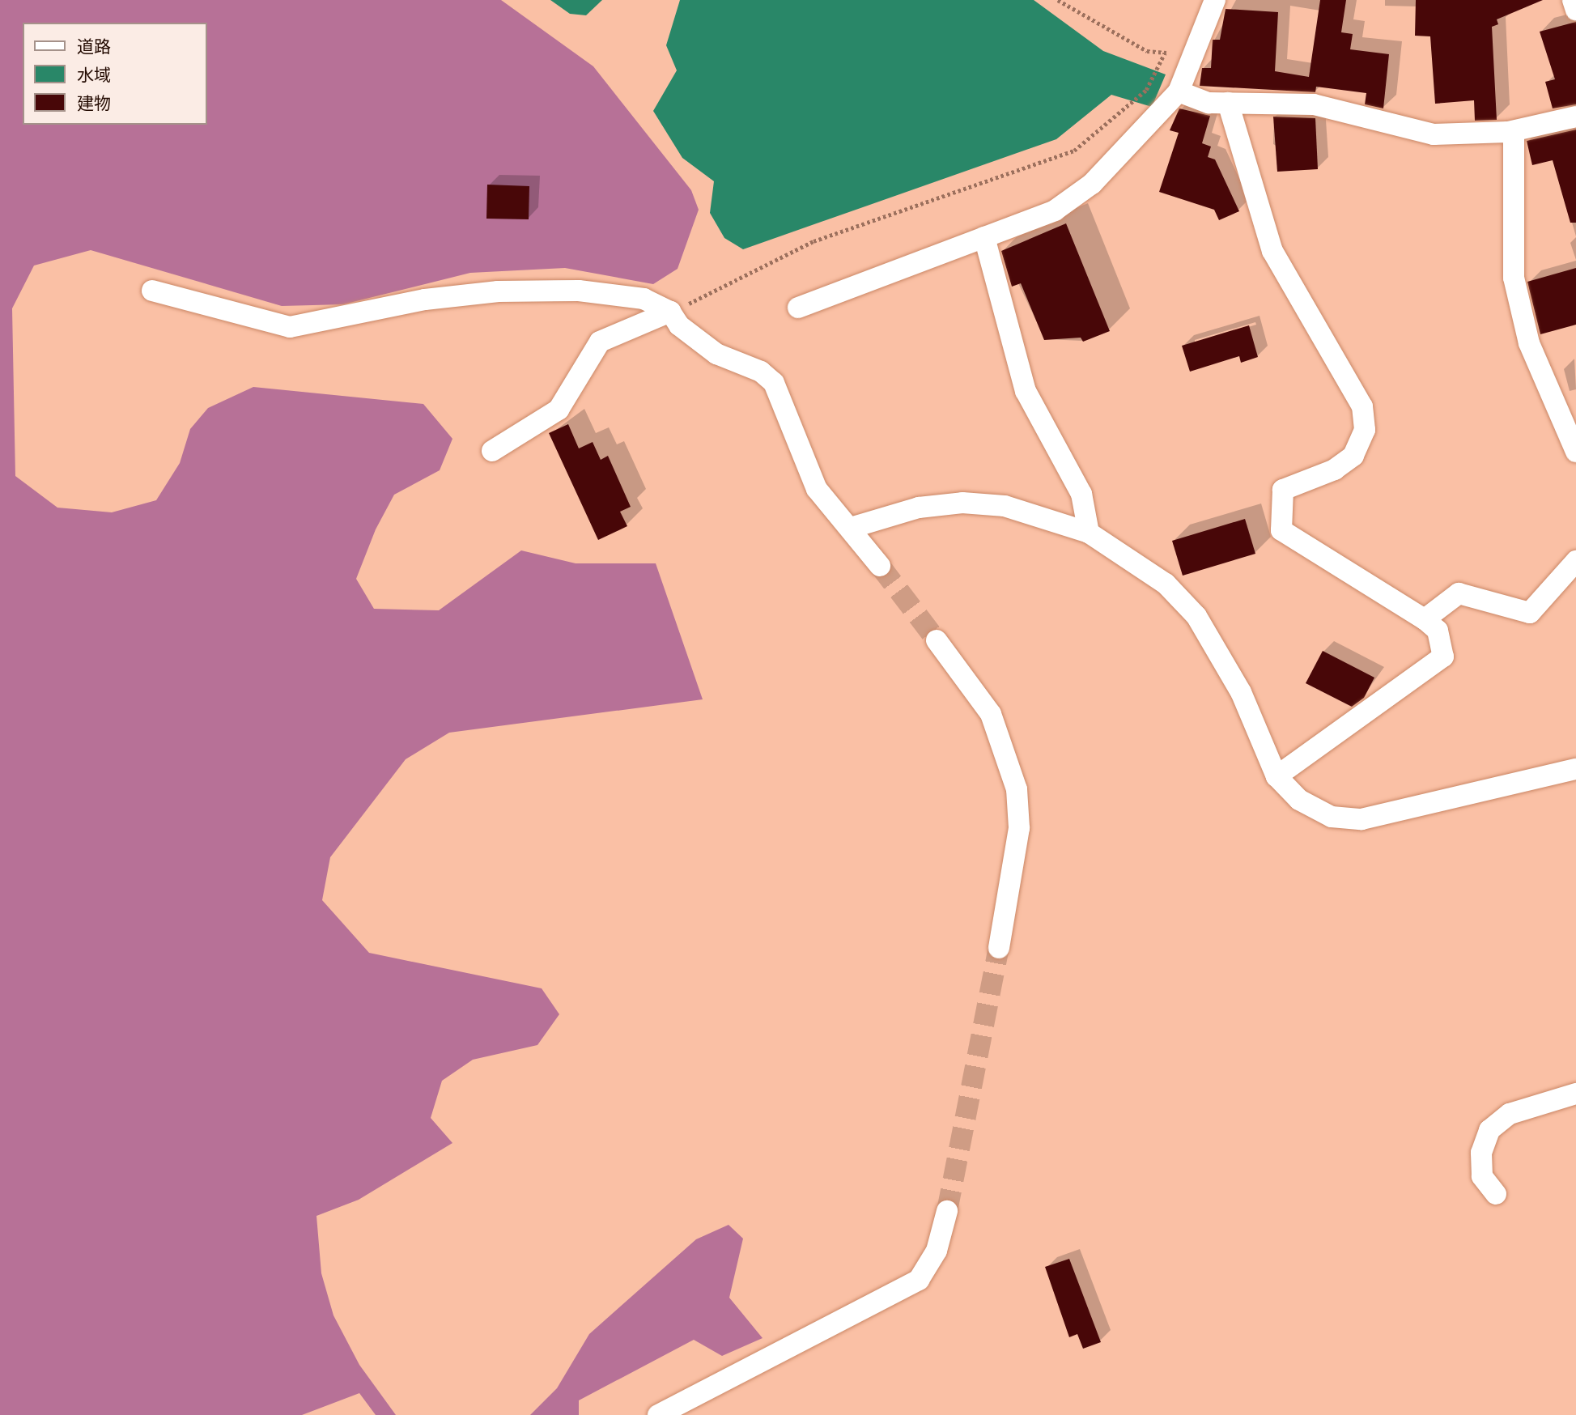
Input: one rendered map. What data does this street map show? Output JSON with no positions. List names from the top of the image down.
{
  "legend": ["道路", "水域", "建物"]
}
